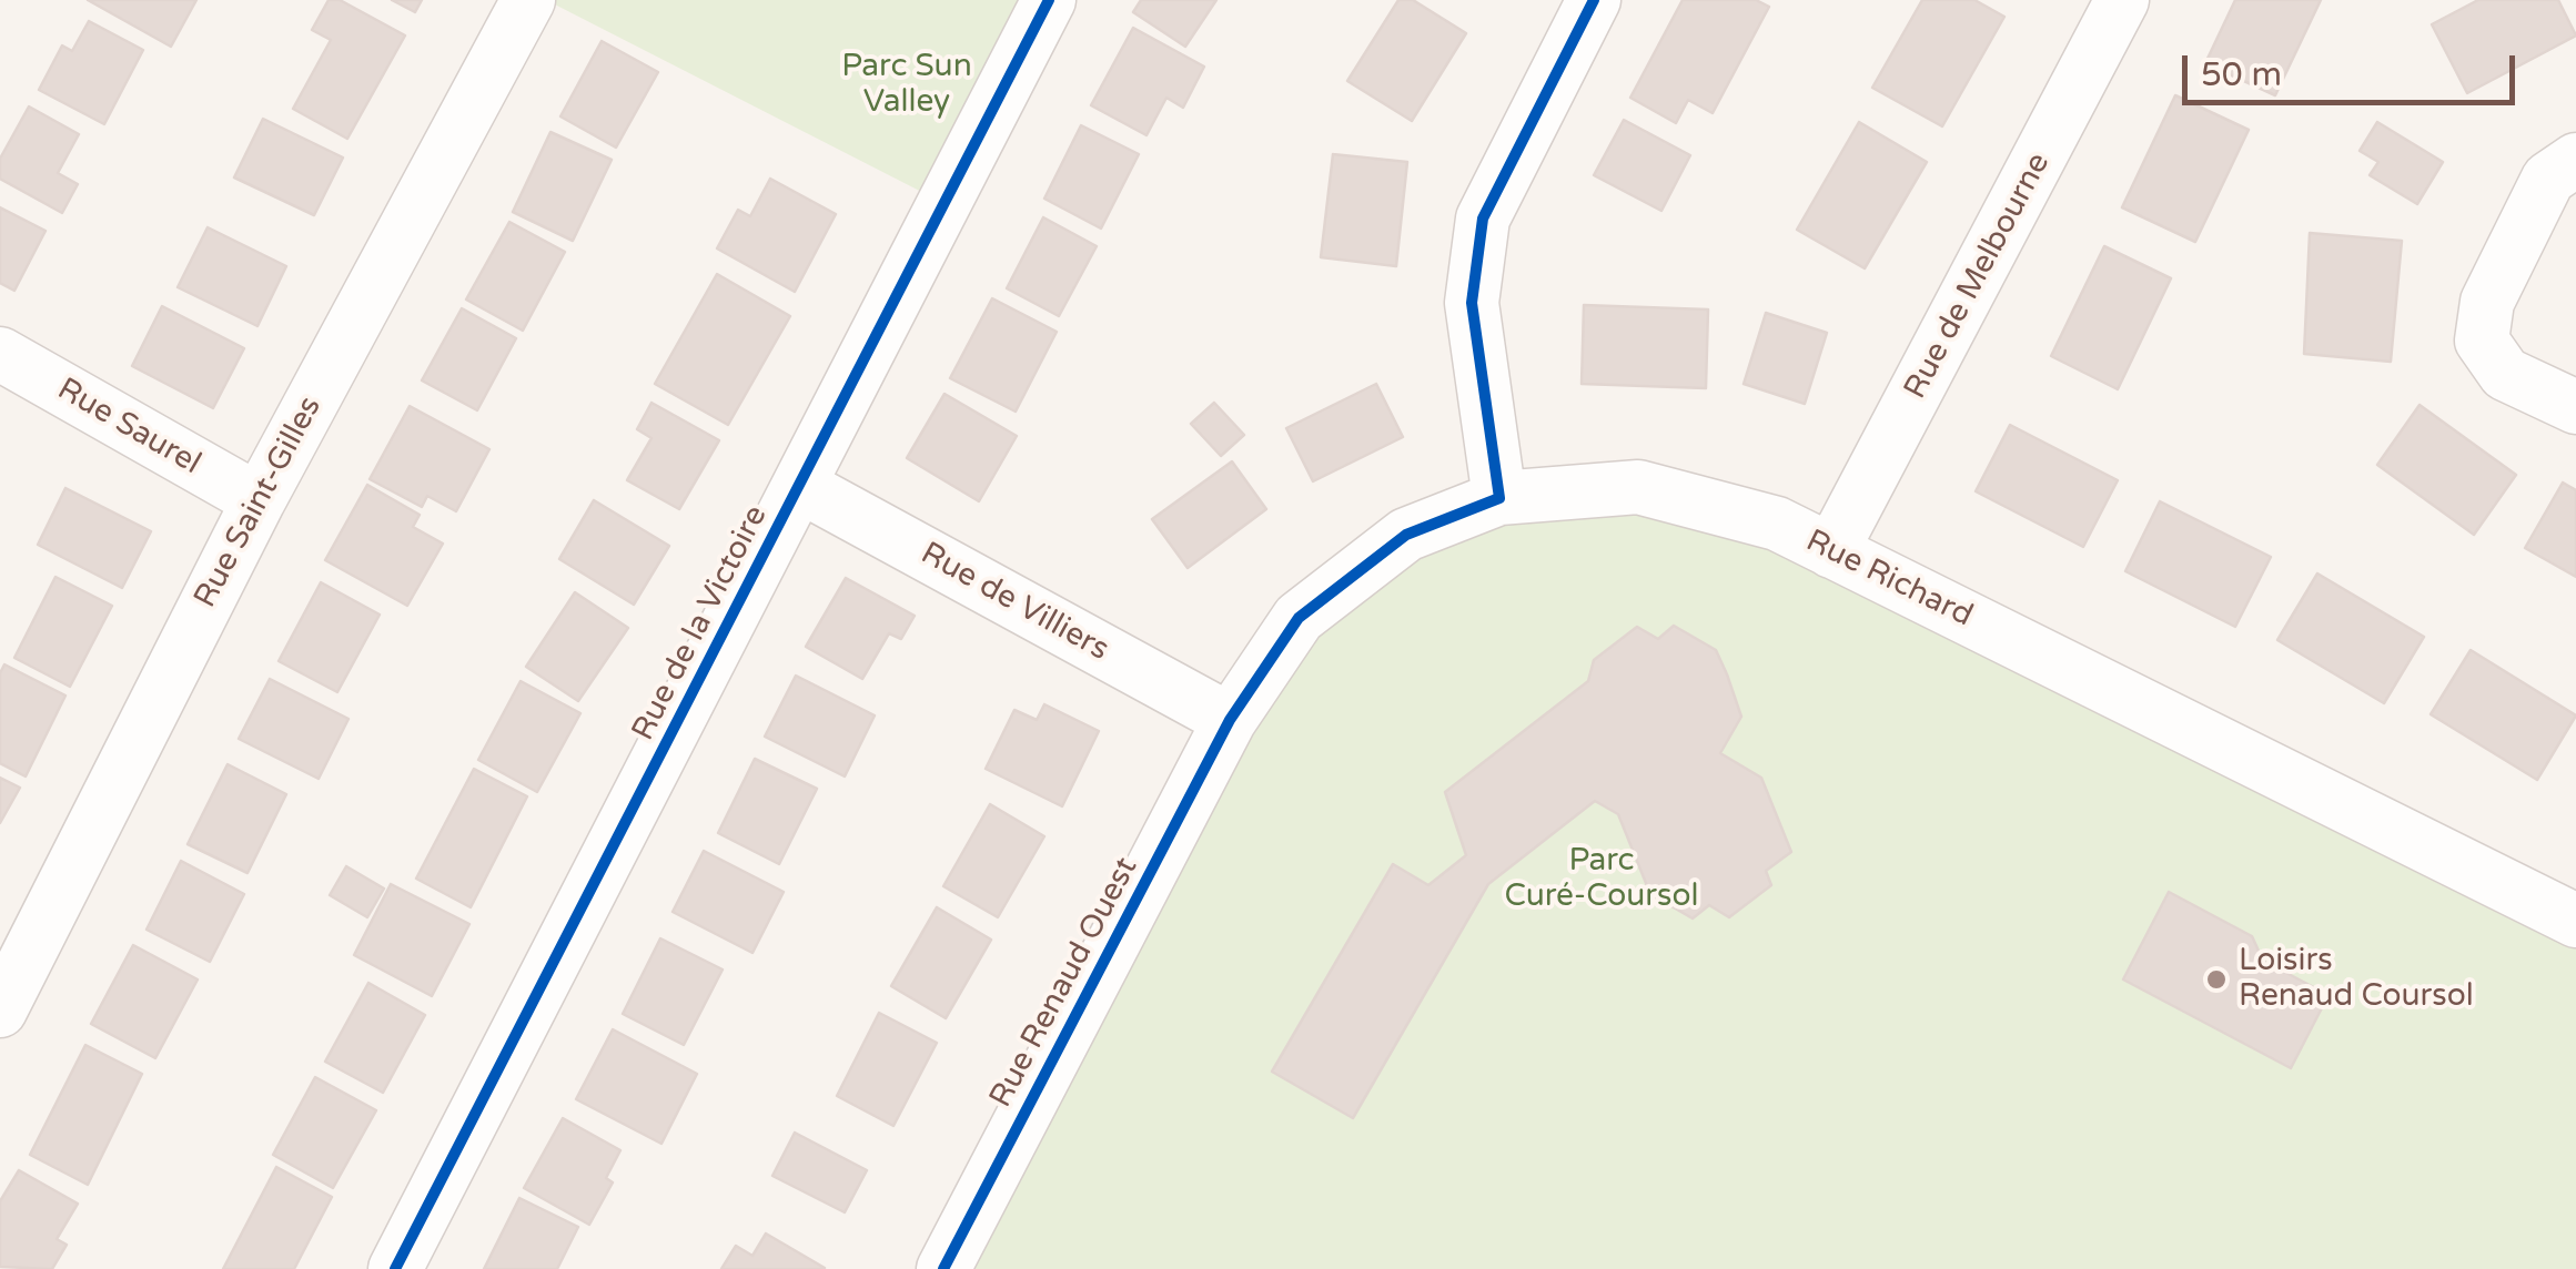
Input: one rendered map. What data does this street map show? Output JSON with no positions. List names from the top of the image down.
{
  "streets": {
    "street": [
      "Rue de Melbourne",
      "Rue Saurel",
      "Rue Saint-Gilles",
      "Rue Richard",
      "Rue de Villiers",
      "Rue de la Victoire",
      "Rue Renaud Ouest"
    ]
  },
  "crossings": [
    ["Rue de Melbourne", "Rue Richard"],
    ["Rue Saurel", "Rue Saint-Gilles"],
    ["Rue Richard", "Rue de Villiers"],
    ["Rue Richard", "Rue Renaud Ouest"],
    ["Rue de Villiers", "Rue de la Victoire"],
    ["Rue de Villiers", "Rue Renaud Ouest"]
  ],
  "parks": ["Parc Sun Valley", "Parc Curé-Coursol"],
  "places": ["Loisirs Renaud Coursol"],
  "scale_bar": "50 m"
}
